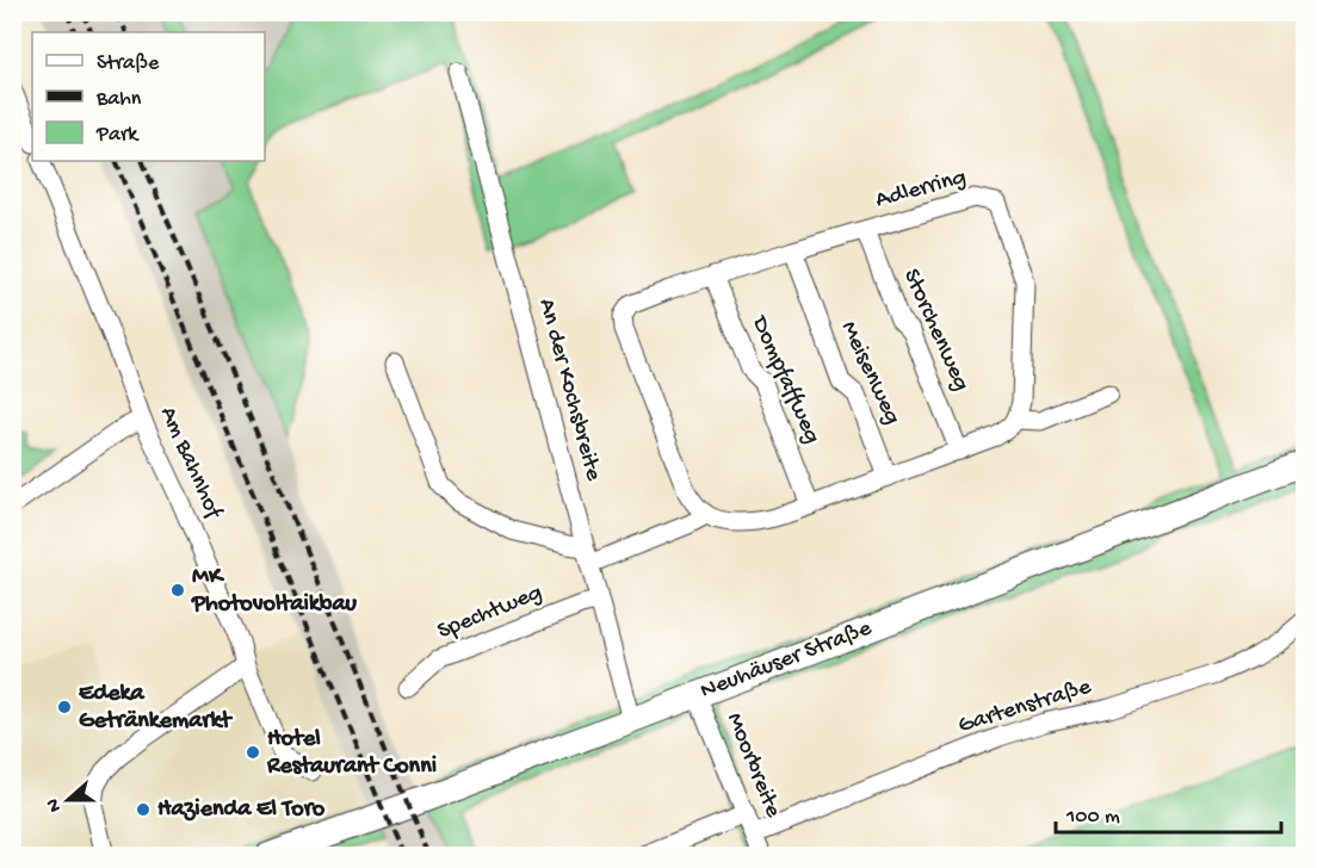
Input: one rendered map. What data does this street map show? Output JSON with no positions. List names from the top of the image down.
{
  "streets": {
    "main road": ["Neuhäuser Straße"],
    "street": [
      "Adlerring",
      "Storchenweg",
      "Meisenweg",
      "Dompfaffweg",
      "An der Kochsbreite",
      "Am Bahnhof",
      "Spechtweg",
      "Gartenstraße",
      "Moorbreite"
    ]
  },
  "crossings": [
    ["Adlerring", "Storchenweg"],
    ["Adlerring", "Meisenweg"],
    ["Adlerring", "Dompfaffweg"],
    ["An der Kochsbreite", "Spechtweg"],
    ["An der Kochsbreite", "Neuhäuser Straße"],
    ["Neuhäuser Straße", "Moorbreite"],
    ["Gartenstraße", "Moorbreite"]
  ],
  "places": [
    "MK Photovoltaikbau",
    "Edeka Getränkemarkt",
    "Hotel Restaurant Conni",
    "Hazienda El Toro"
  ],
  "legend": ["Straße", "Bahn", "Park"],
  "scale_bar": "100 m",
  "north": "left"
}
